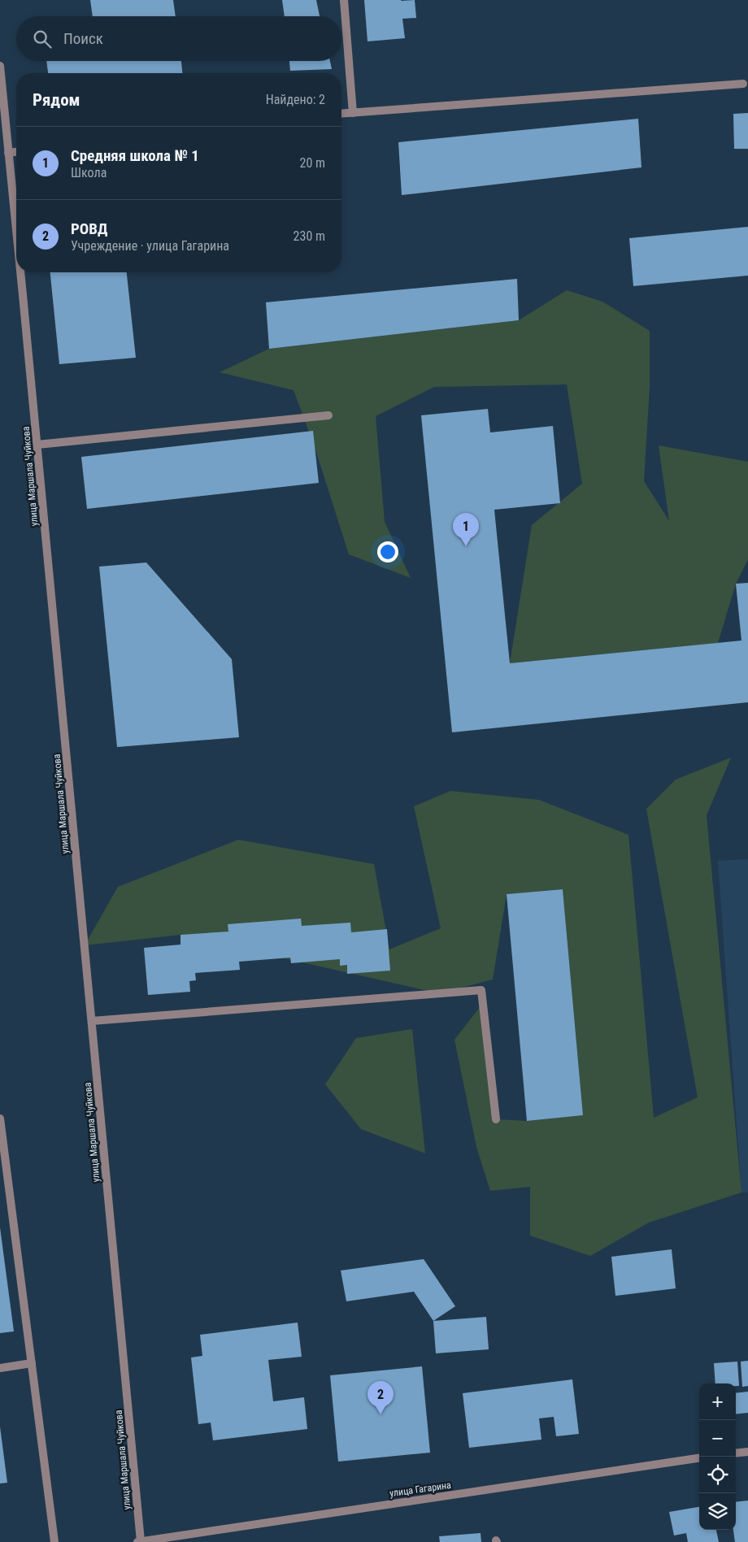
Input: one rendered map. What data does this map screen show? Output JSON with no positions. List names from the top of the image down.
{
  "streets": {
    "street": ["улица Маршала Чуйкова", "улица Гагарина"]
  },
  "crossings": [
    ["улица Маршала Чуйкова", "улица Гагарина"]
  ],
  "page": {
    "search": "Поиск",
    "heading": ["Рядом", "Найдено: 2"],
    "list": [
      {
        "mark": "1",
        "name": "Средняя школа № 1",
        "note": "Школа",
        "value": "20 m"
      },
      {
        "mark": "2",
        "name": "РОВД",
        "note": "Учреждение · улица Гагарина",
        "value": "230 m"
      }
    ],
    "pins": ["1", "2"],
    "map_buttons": ["+", "−"]
  }
}
